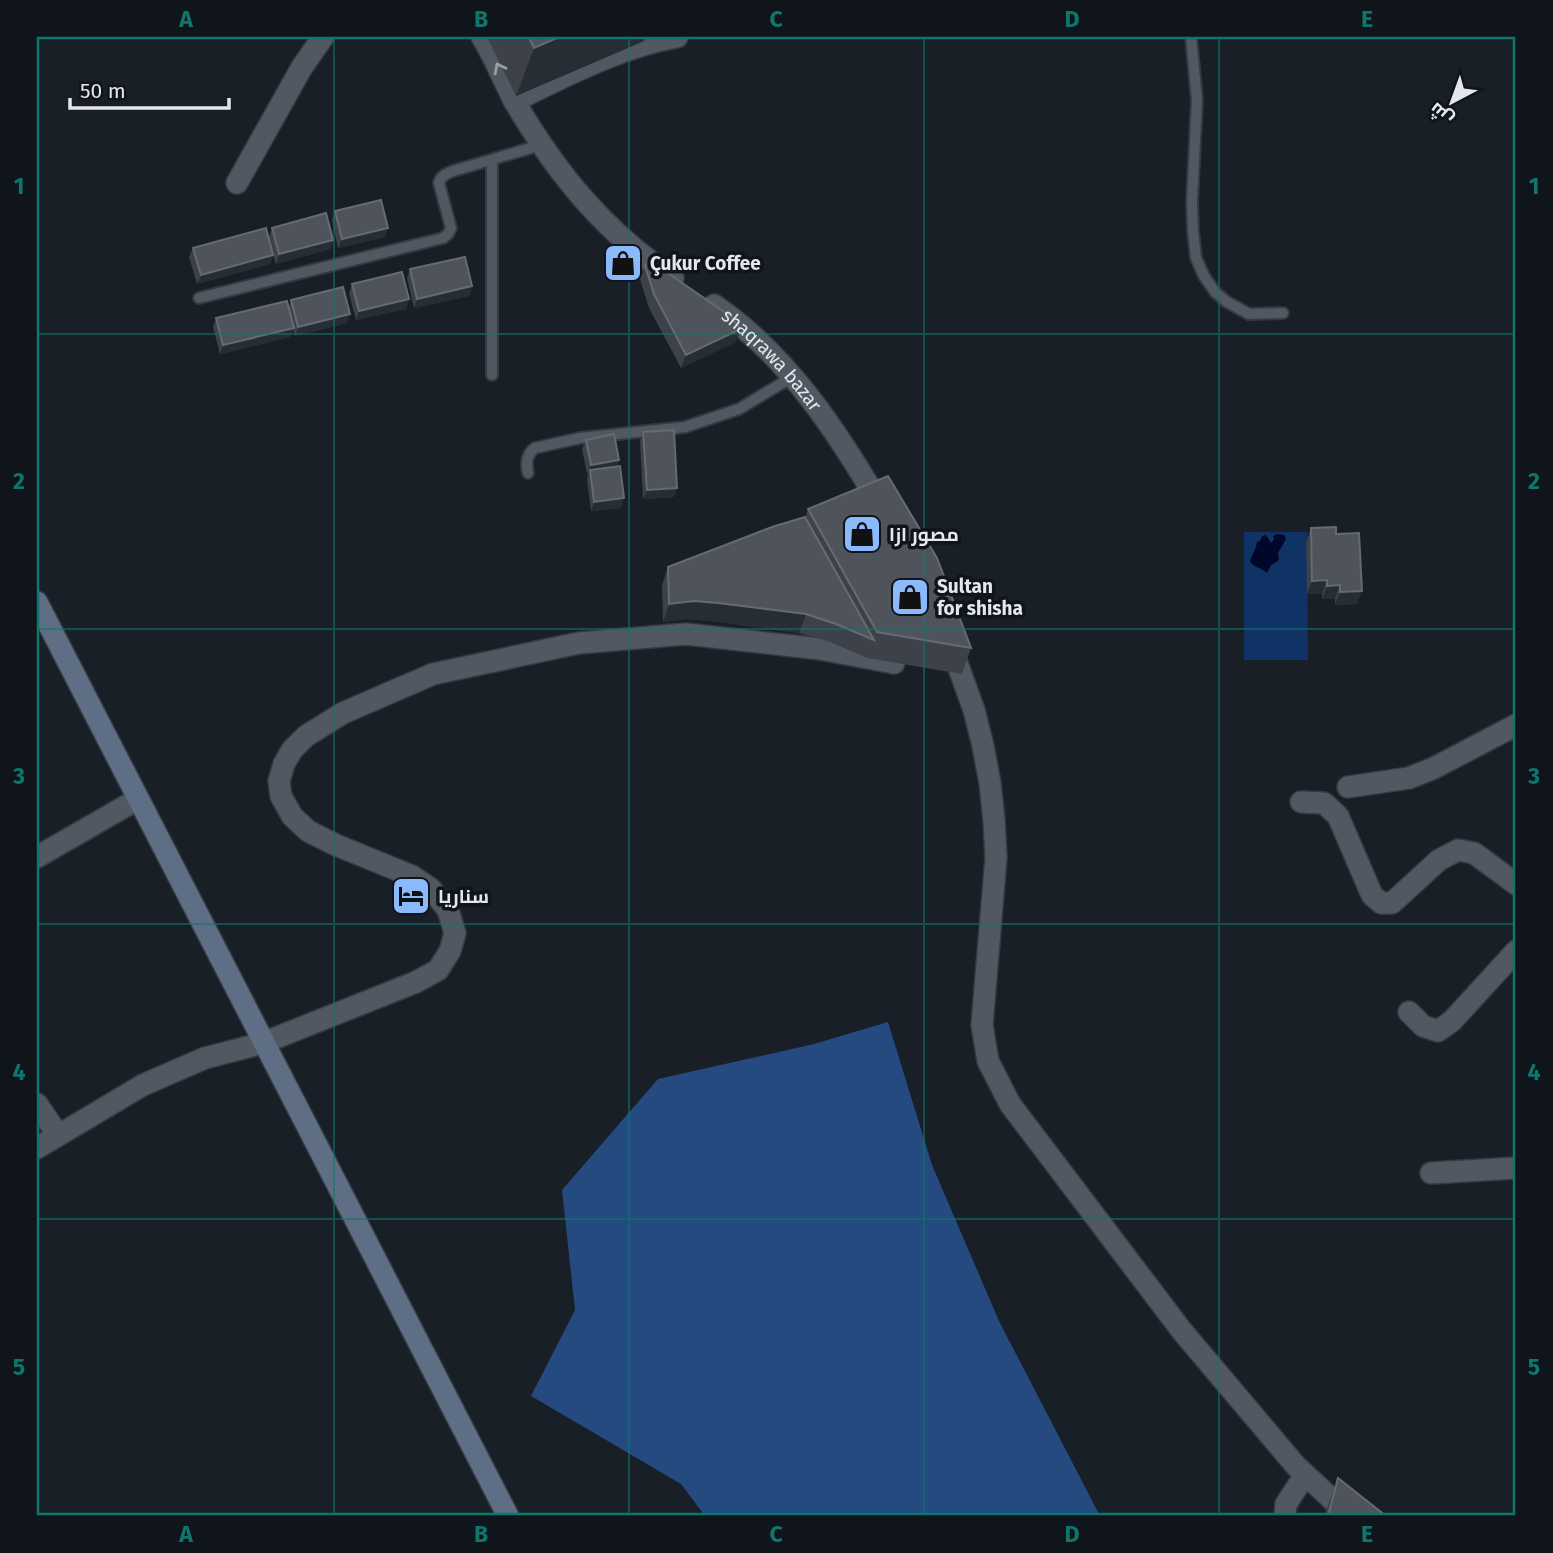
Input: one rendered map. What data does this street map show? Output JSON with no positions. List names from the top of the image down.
{
  "streets": {
    "street": ["shaqrawa bazar"]
  },
  "places": {
    "shop": ["Çukur Coffee", "مصور ازا", "Sultan for shisha"],
    "hotel": ["سناريا"]
  },
  "scale_bar": "50 m",
  "north": "bottom left",
  "grid": {
    "columns": [
      "A",
      "B",
      "C",
      "D",
      "E"
    ],
    "rows": [
      "1",
      "2",
      "3",
      "4",
      "5"
    ]
  }
}
